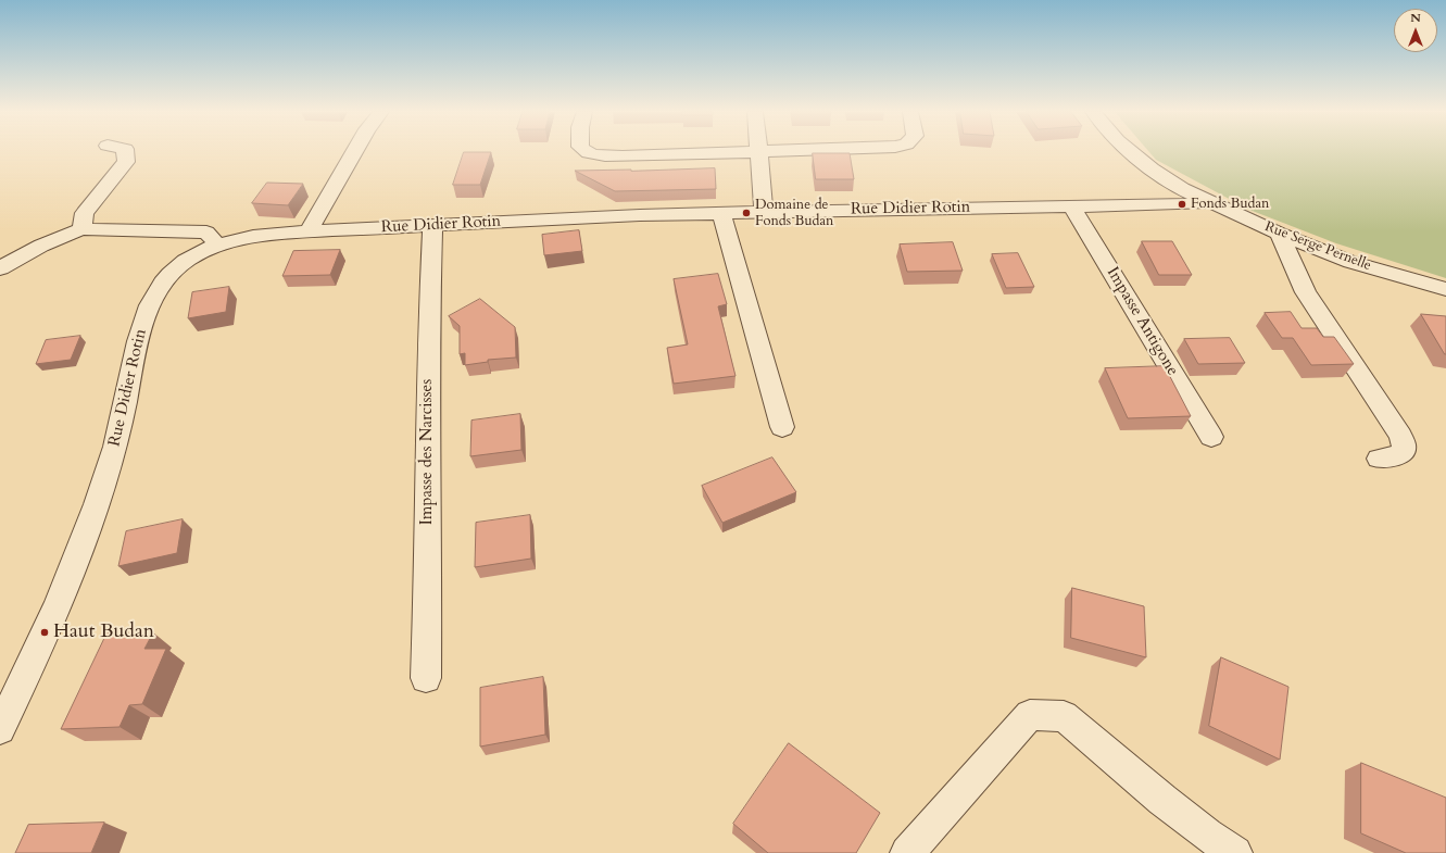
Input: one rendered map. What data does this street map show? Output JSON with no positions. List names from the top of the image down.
{
  "streets": {
    "street": [
      "Rue Didier Rotin",
      "Rue Serge Pernelle",
      "Impasse Antigone",
      "Impasse des Narcisses"
    ]
  },
  "crossings": [
    ["Rue Didier Rotin", "Rue Serge Pernelle"],
    ["Rue Didier Rotin", "Impasse Antigone"],
    ["Rue Didier Rotin", "Impasse des Narcisses"]
  ],
  "places": ["Fonds Budan", "Domaine de Fonds Budan", "Haut Budan"],
  "north": "top"
}
